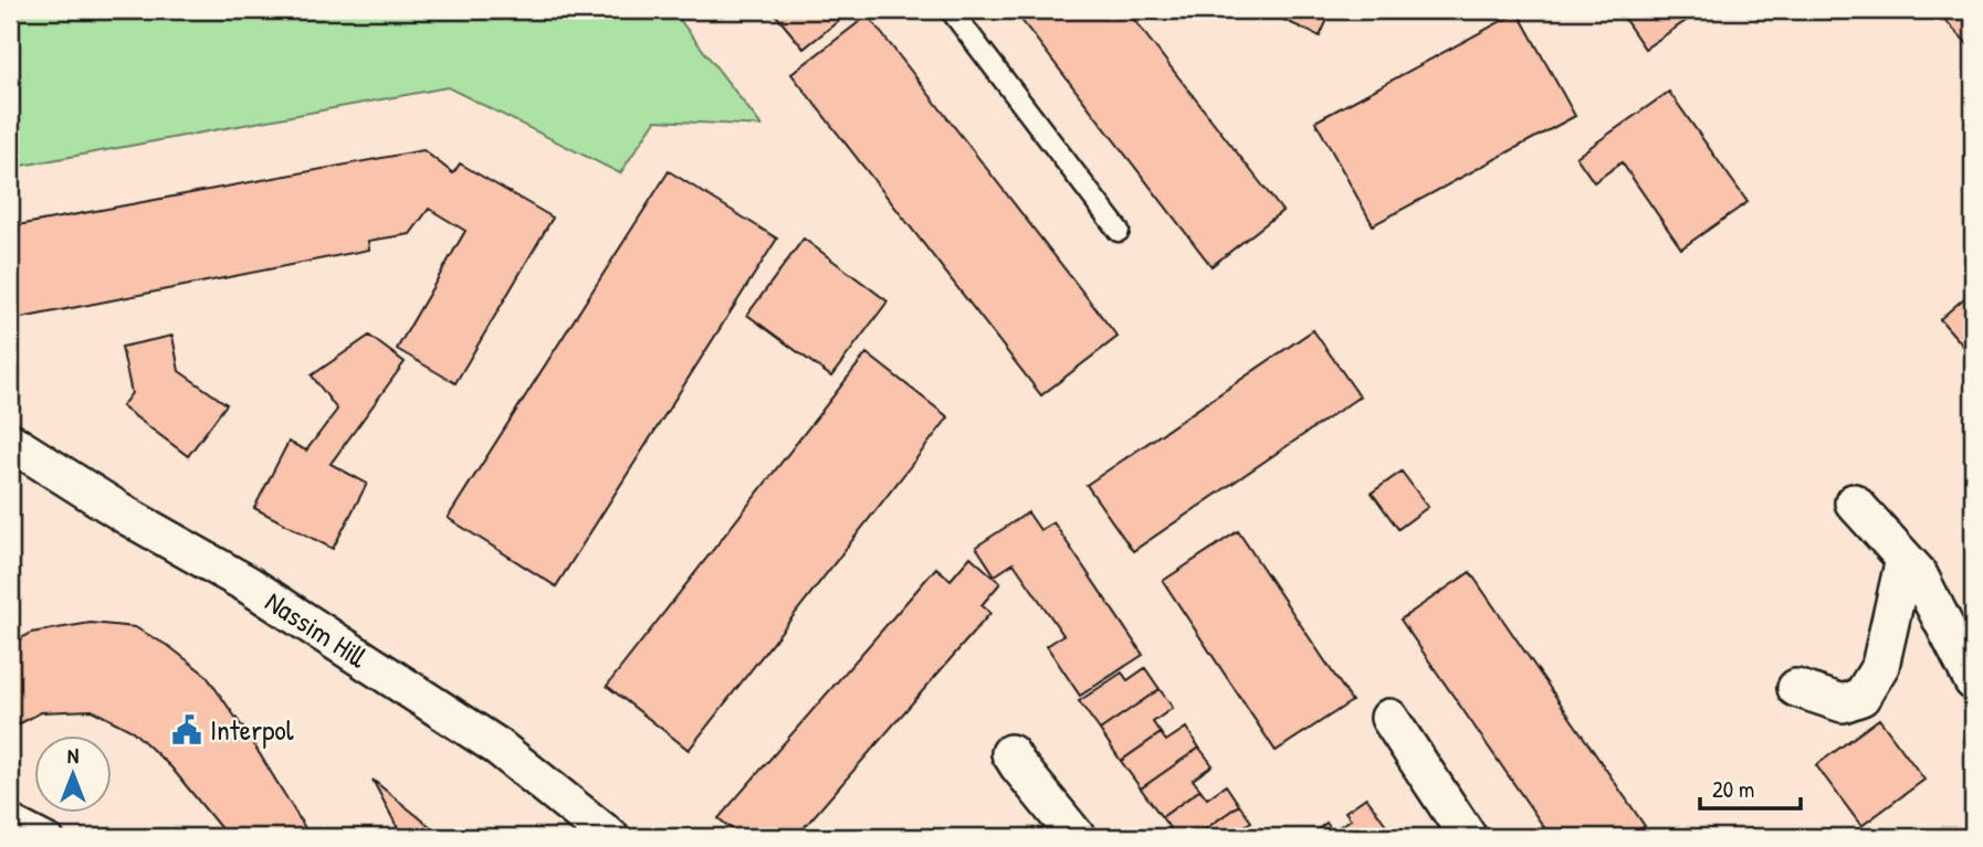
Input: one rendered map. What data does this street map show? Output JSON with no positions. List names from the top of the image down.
{
  "streets": {
    "street": ["Nassim Hill"]
  },
  "places": {
    "public building": ["Interpol"]
  },
  "scale_bar": "20 m",
  "north": "top"
}
